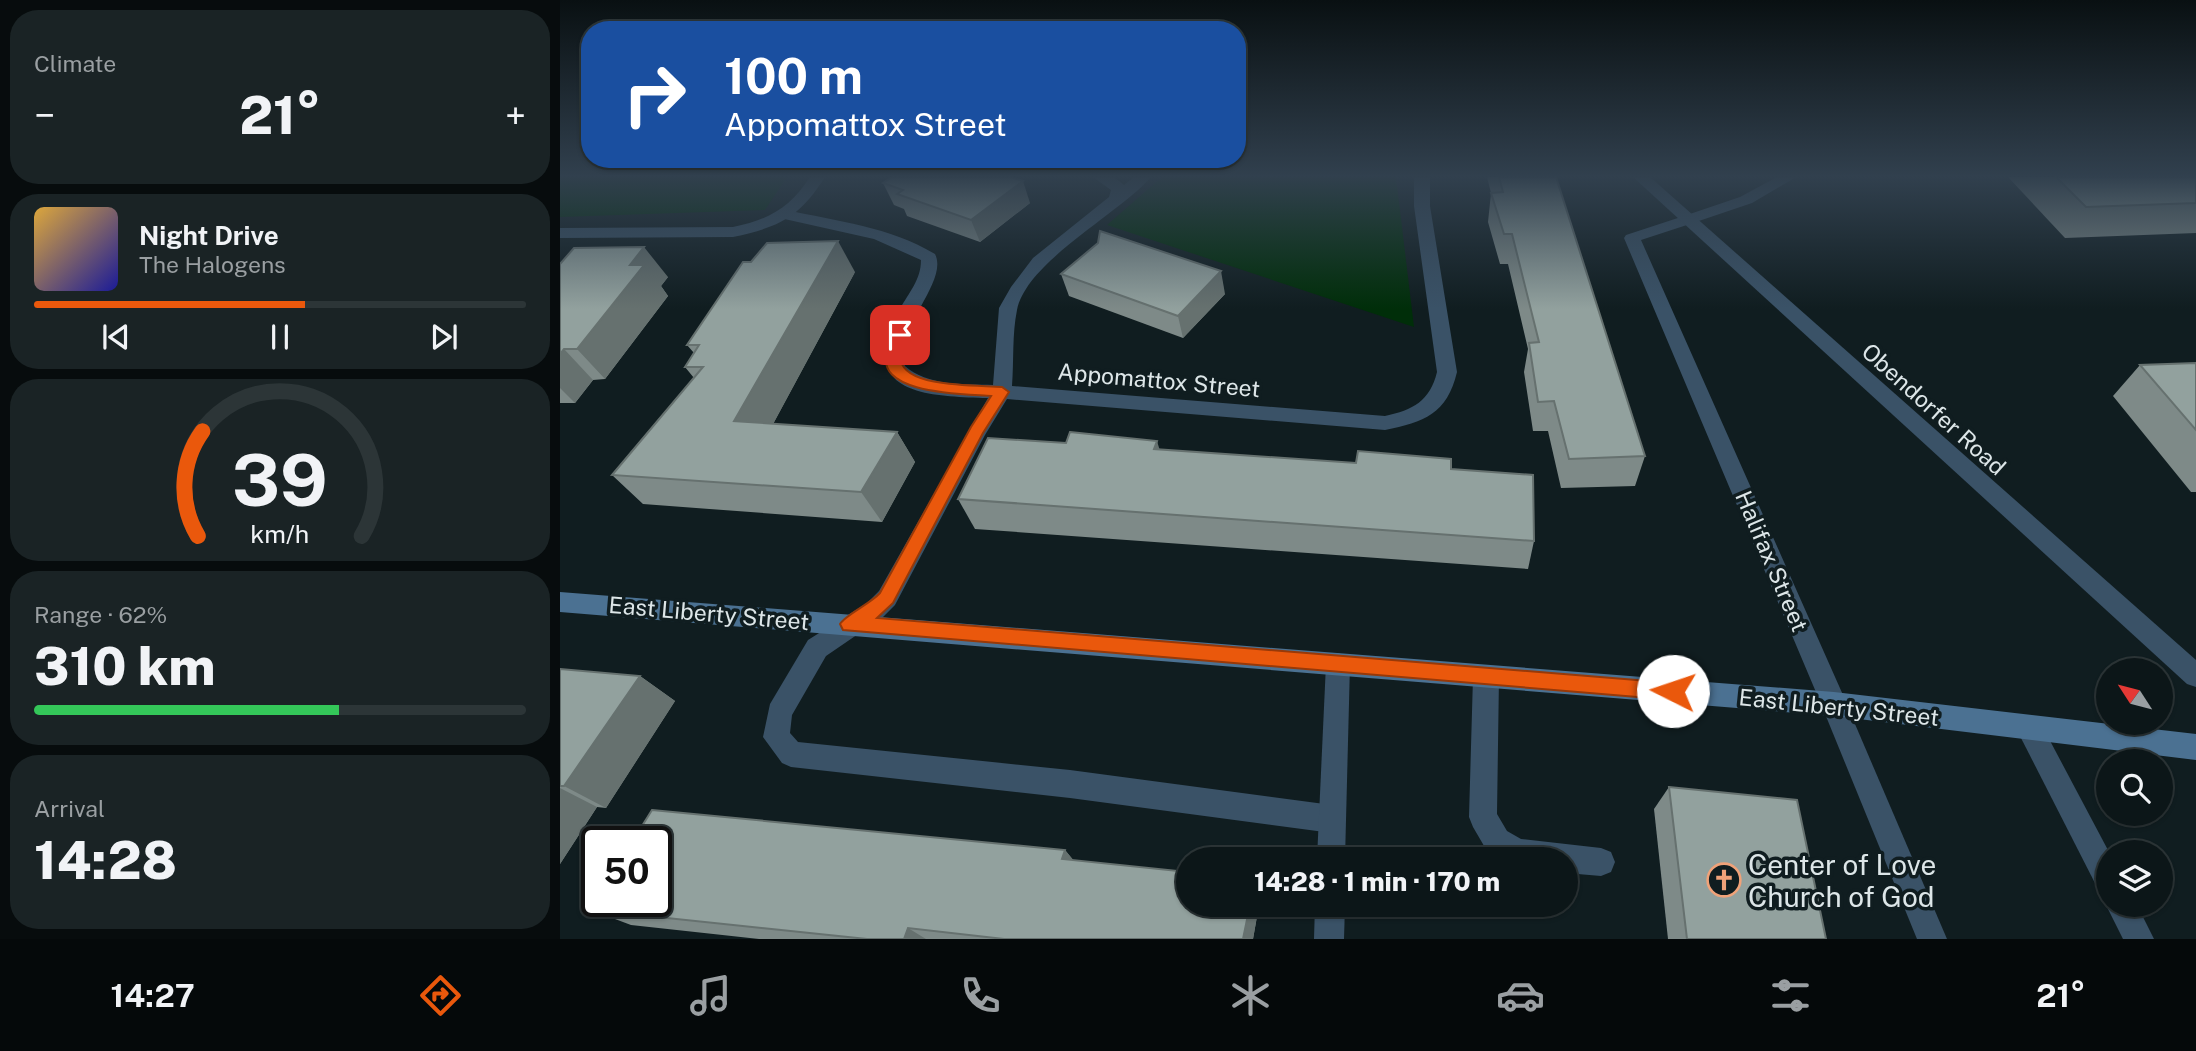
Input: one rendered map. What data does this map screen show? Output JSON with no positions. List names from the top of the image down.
{
  "streets": {
    "main road": ["East Liberty Street"],
    "street": ["Appomattox Street", "Obendorfer Road", "Halifax Street"]
  },
  "crossings": [
    ["Halifax Street", "East Liberty Street"]
  ],
  "places": {
    "church": ["Center of Love Church of God"]
  },
  "north": "top left",
  "page": {
    "tile": [
      "Climate",
      ["Range · 62%", "310 km"],
      ["Arrival", "14:28"]
    ],
    "turn": ["100 m", "Appomattox Street"],
    "heat": ["−", "21°", "+"],
    "song": ["Night Drive", "The Halogens"],
    "limit": "50",
    "trip": "14:28 · 1 min · 170 m",
    "tabs": ["14:27", "21°"],
    "gauge": ["39", "km/h"]
  }
}
